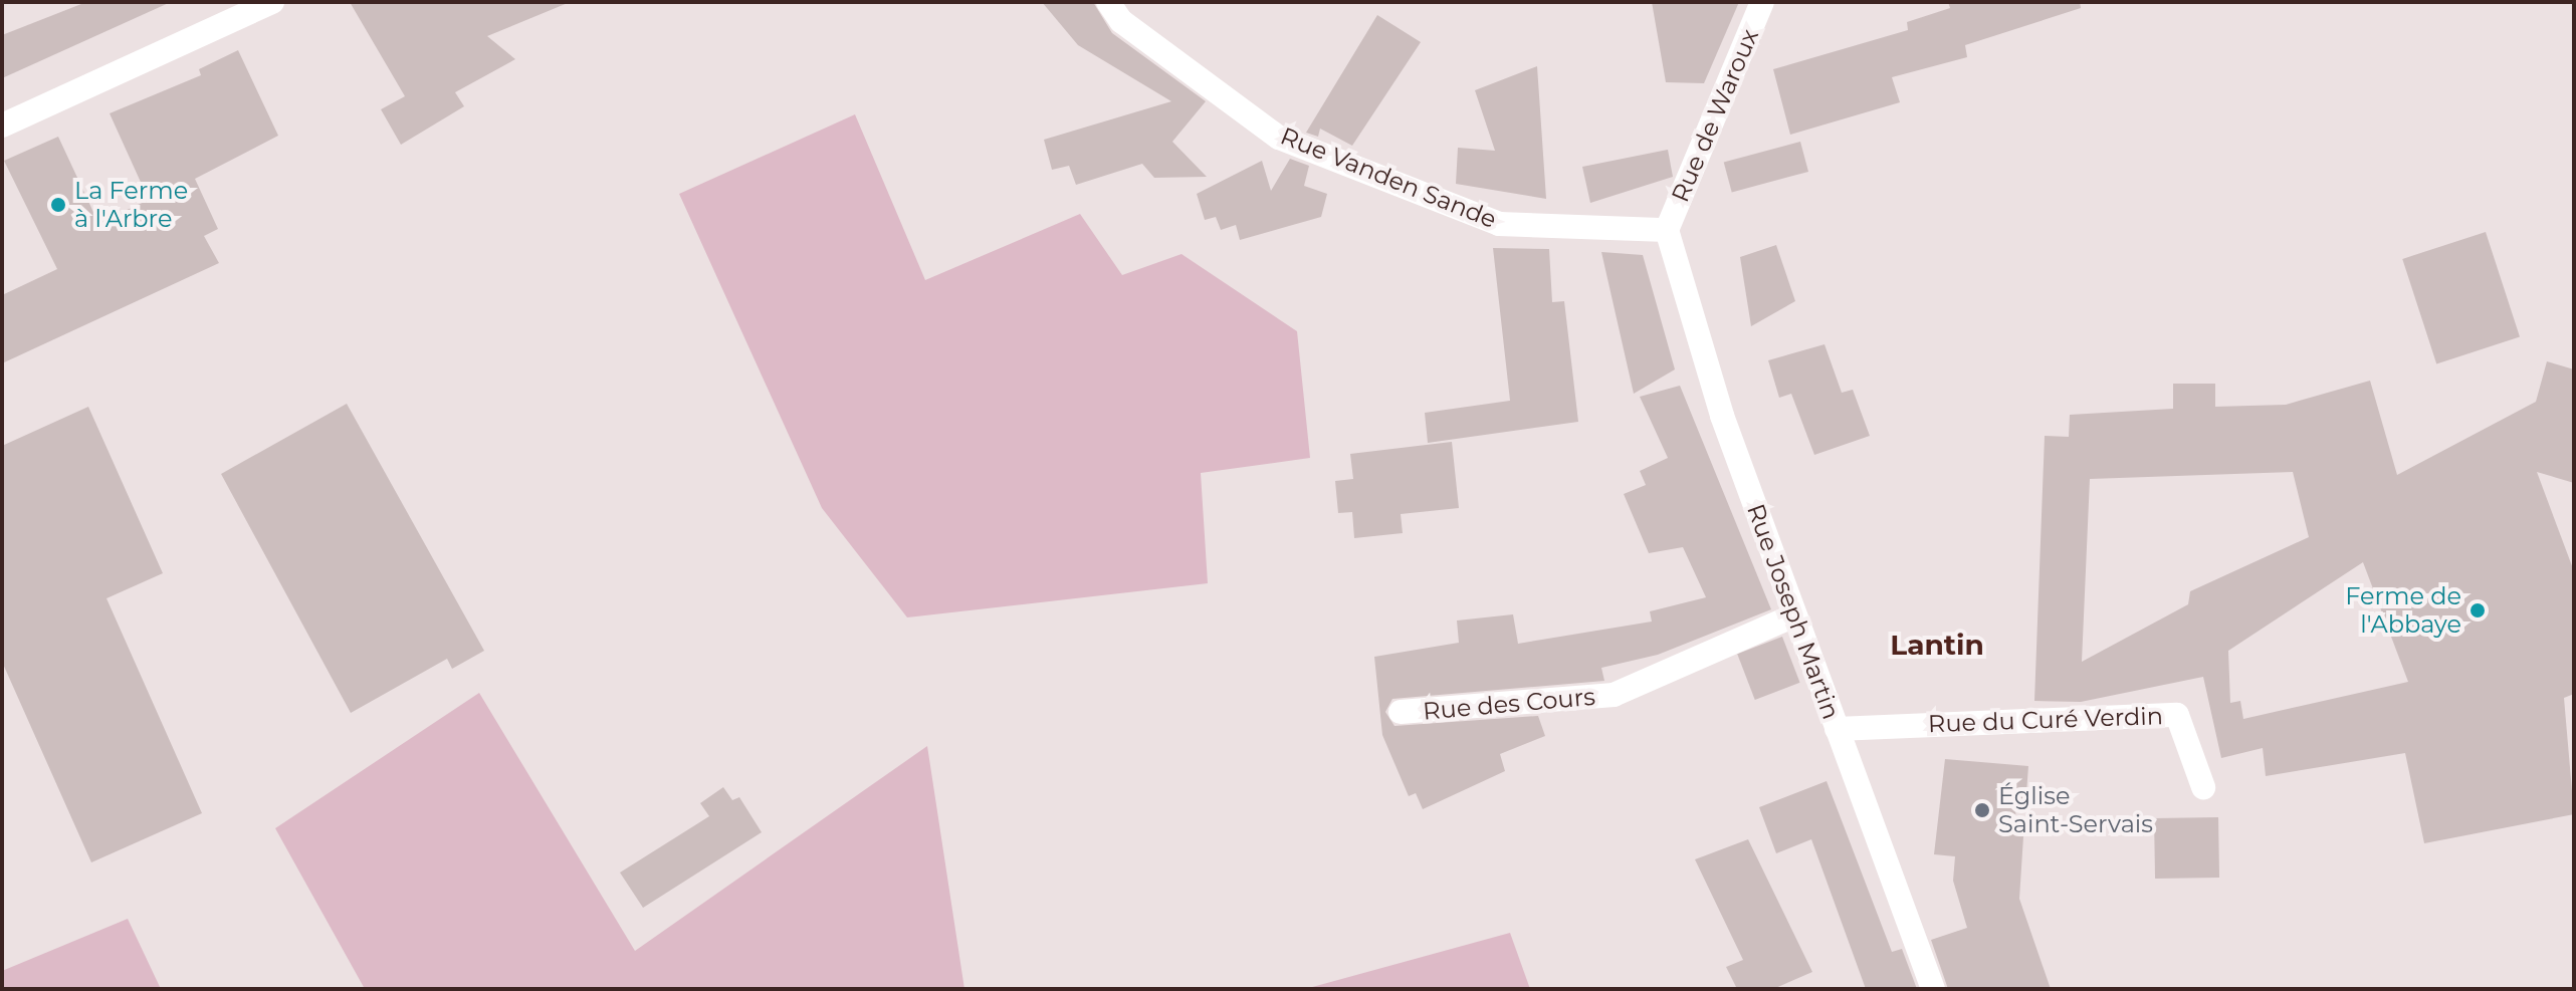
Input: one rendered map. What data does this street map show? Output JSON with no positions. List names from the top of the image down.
{
  "streets": {
    "street": [
      "Rue de Waroux",
      "Rue Vanden Sande",
      "Rue Joseph Martin",
      "Rue des Cours",
      "Rue du Curé Verdin"
    ]
  },
  "crossings": [
    ["Rue de Waroux", "Rue Vanden Sande"],
    ["Rue de Waroux", "Rue Joseph Martin"],
    ["Rue Vanden Sande", "Rue Joseph Martin"],
    ["Rue Joseph Martin", "Rue des Cours"],
    ["Rue Joseph Martin", "Rue du Curé Verdin"]
  ],
  "districts": ["Lantin"],
  "places": ["La Ferme à l'Arbre", "Ferme de l'Abbaye", "Église Saint-Servais"]
}
